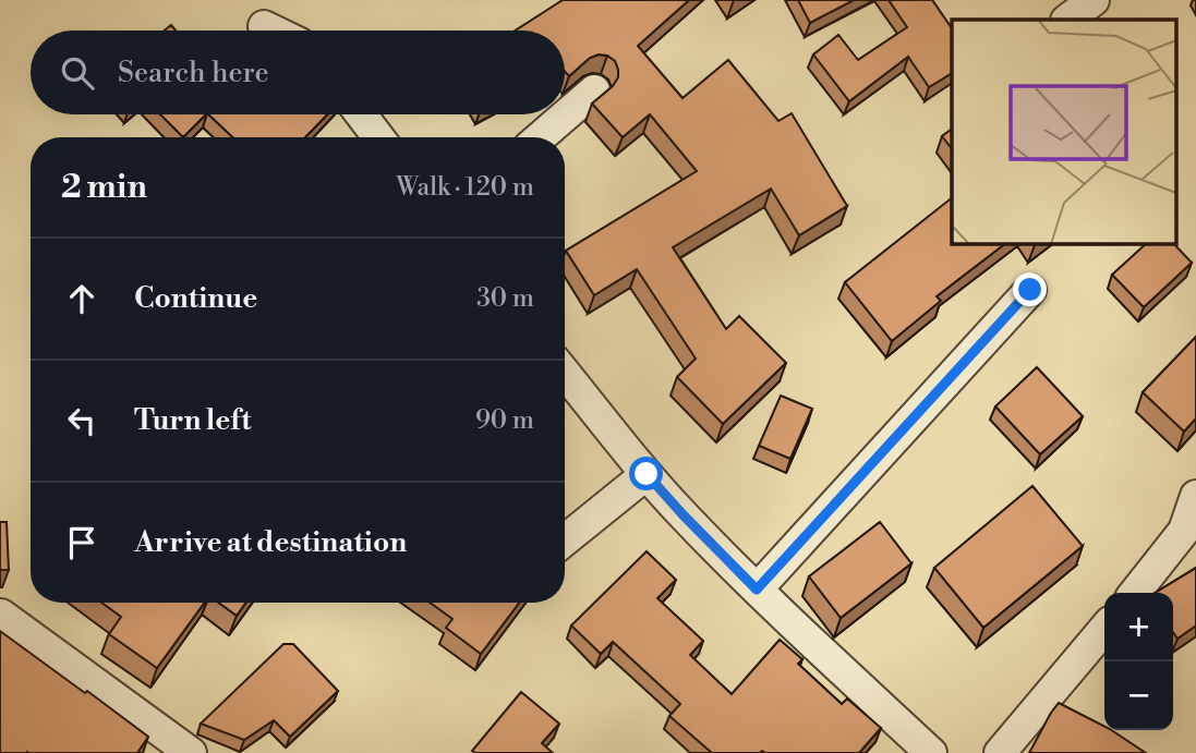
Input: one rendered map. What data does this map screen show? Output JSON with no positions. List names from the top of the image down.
{
  "page": {
    "search": "Search here",
    "heading": ["2 min", "Walk · 120 m"],
    "list": [
      ["Continue", "30 m"],
      ["Turn left", "90 m"],
      "Arrive at destination"
    ],
    "map_buttons": ["+", "−"]
  }
}
